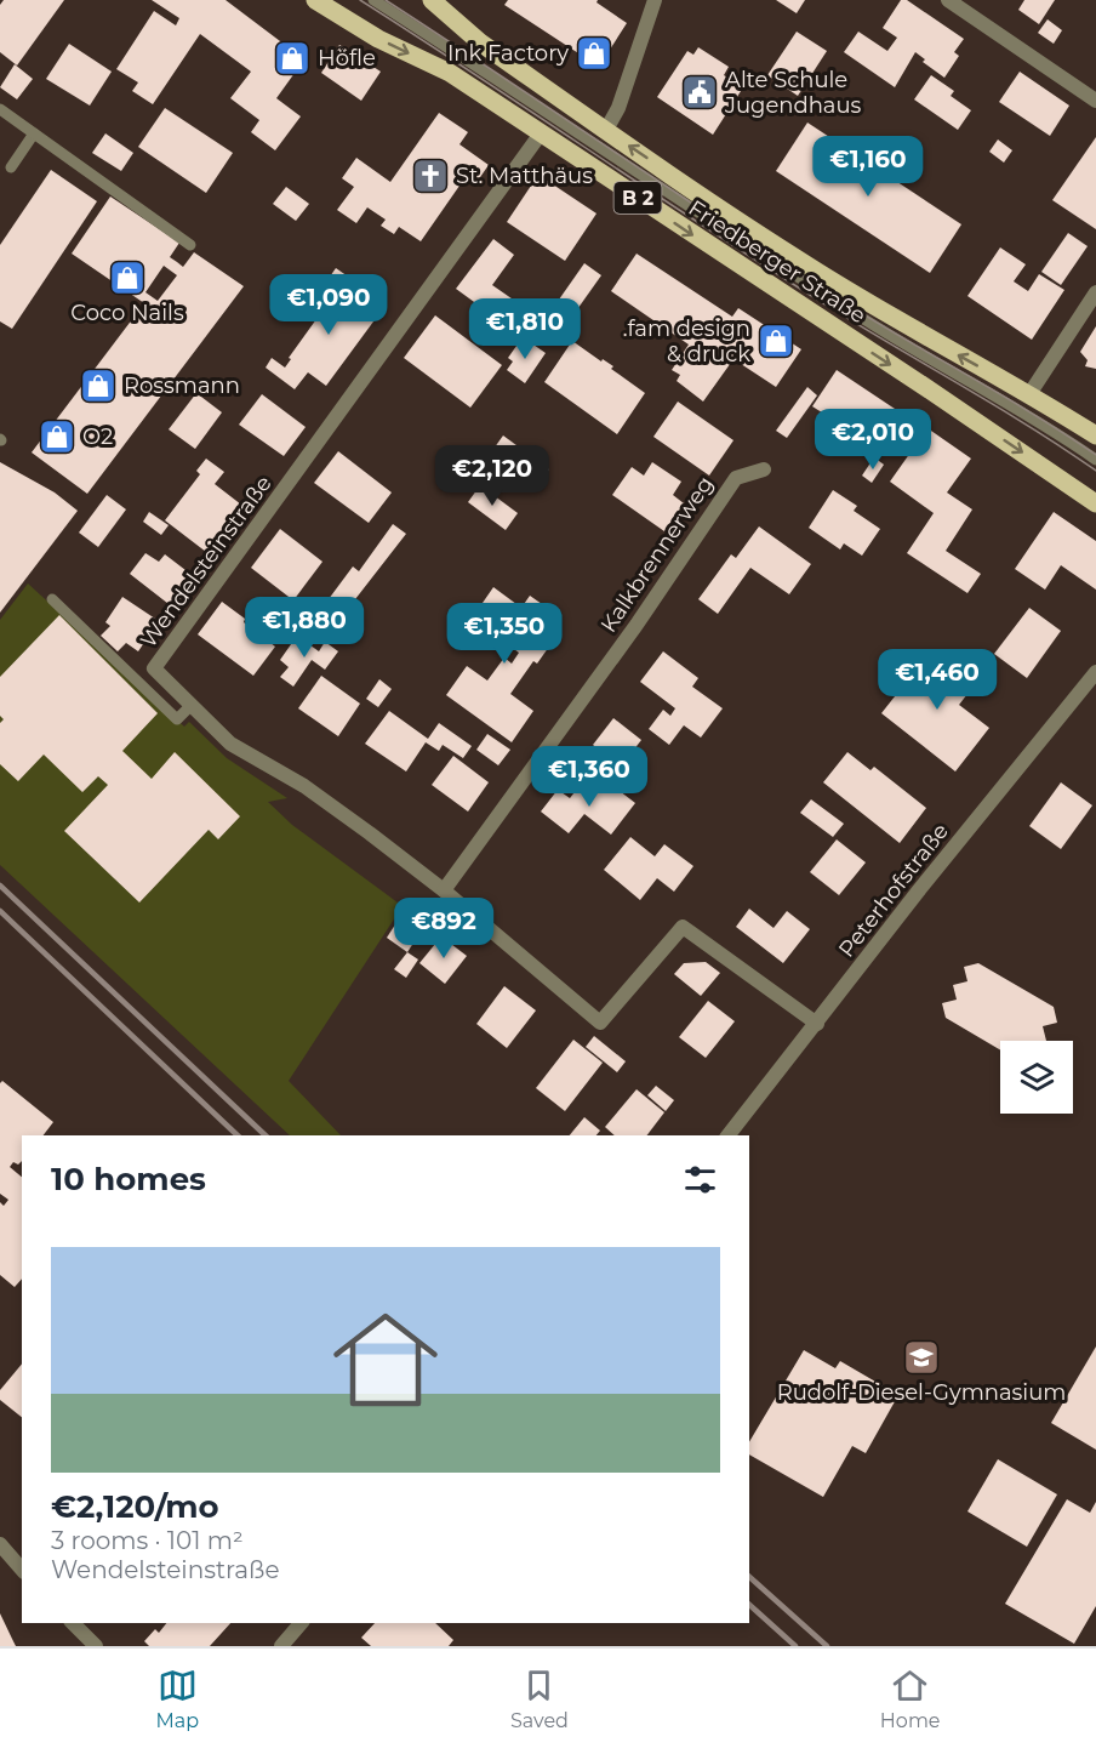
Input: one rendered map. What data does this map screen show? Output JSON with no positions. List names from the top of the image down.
{
  "streets": {
    "main road": ["B 2", "Friedberger Straße"],
    "street": ["Kalkbrennerweg", "Wendelsteinstraße", "Peterhofstraße"]
  },
  "crossings": [
    ["Friedberger Straße", "Wendelsteinstraße"],
    ["Kalkbrennerweg", "Wendelsteinstraße"],
    ["Wendelsteinstraße", "Peterhofstraße"]
  ],
  "places": {
    "shop": [
      "Ink Factory",
      "Höfle",
      "Coco Nails",
      ".fam design & druck",
      "Rossmann",
      "O2"
    ],
    "public building": ["Alte Schule Jugendhaus"],
    "church": ["St. Matthäus"],
    "school or university": ["Rudolf-Diesel-Gymnasium"]
  },
  "page": {
    "price": [
      "€1,160",
      "€1,090",
      "€1,810",
      "€2,010",
      "€2,120",
      "€1,880",
      "€1,350",
      "€1,460",
      "€1,360",
      "€892"
    ],
    "heading": "10 homes",
    "list": [
      {
        "name": "€2,120/mo",
        "note": "3 rooms · 101 m² · Wendelsteinstraße"
      }
    ],
    "tabs": ["Map", "Saved", "Home"]
  }
}
